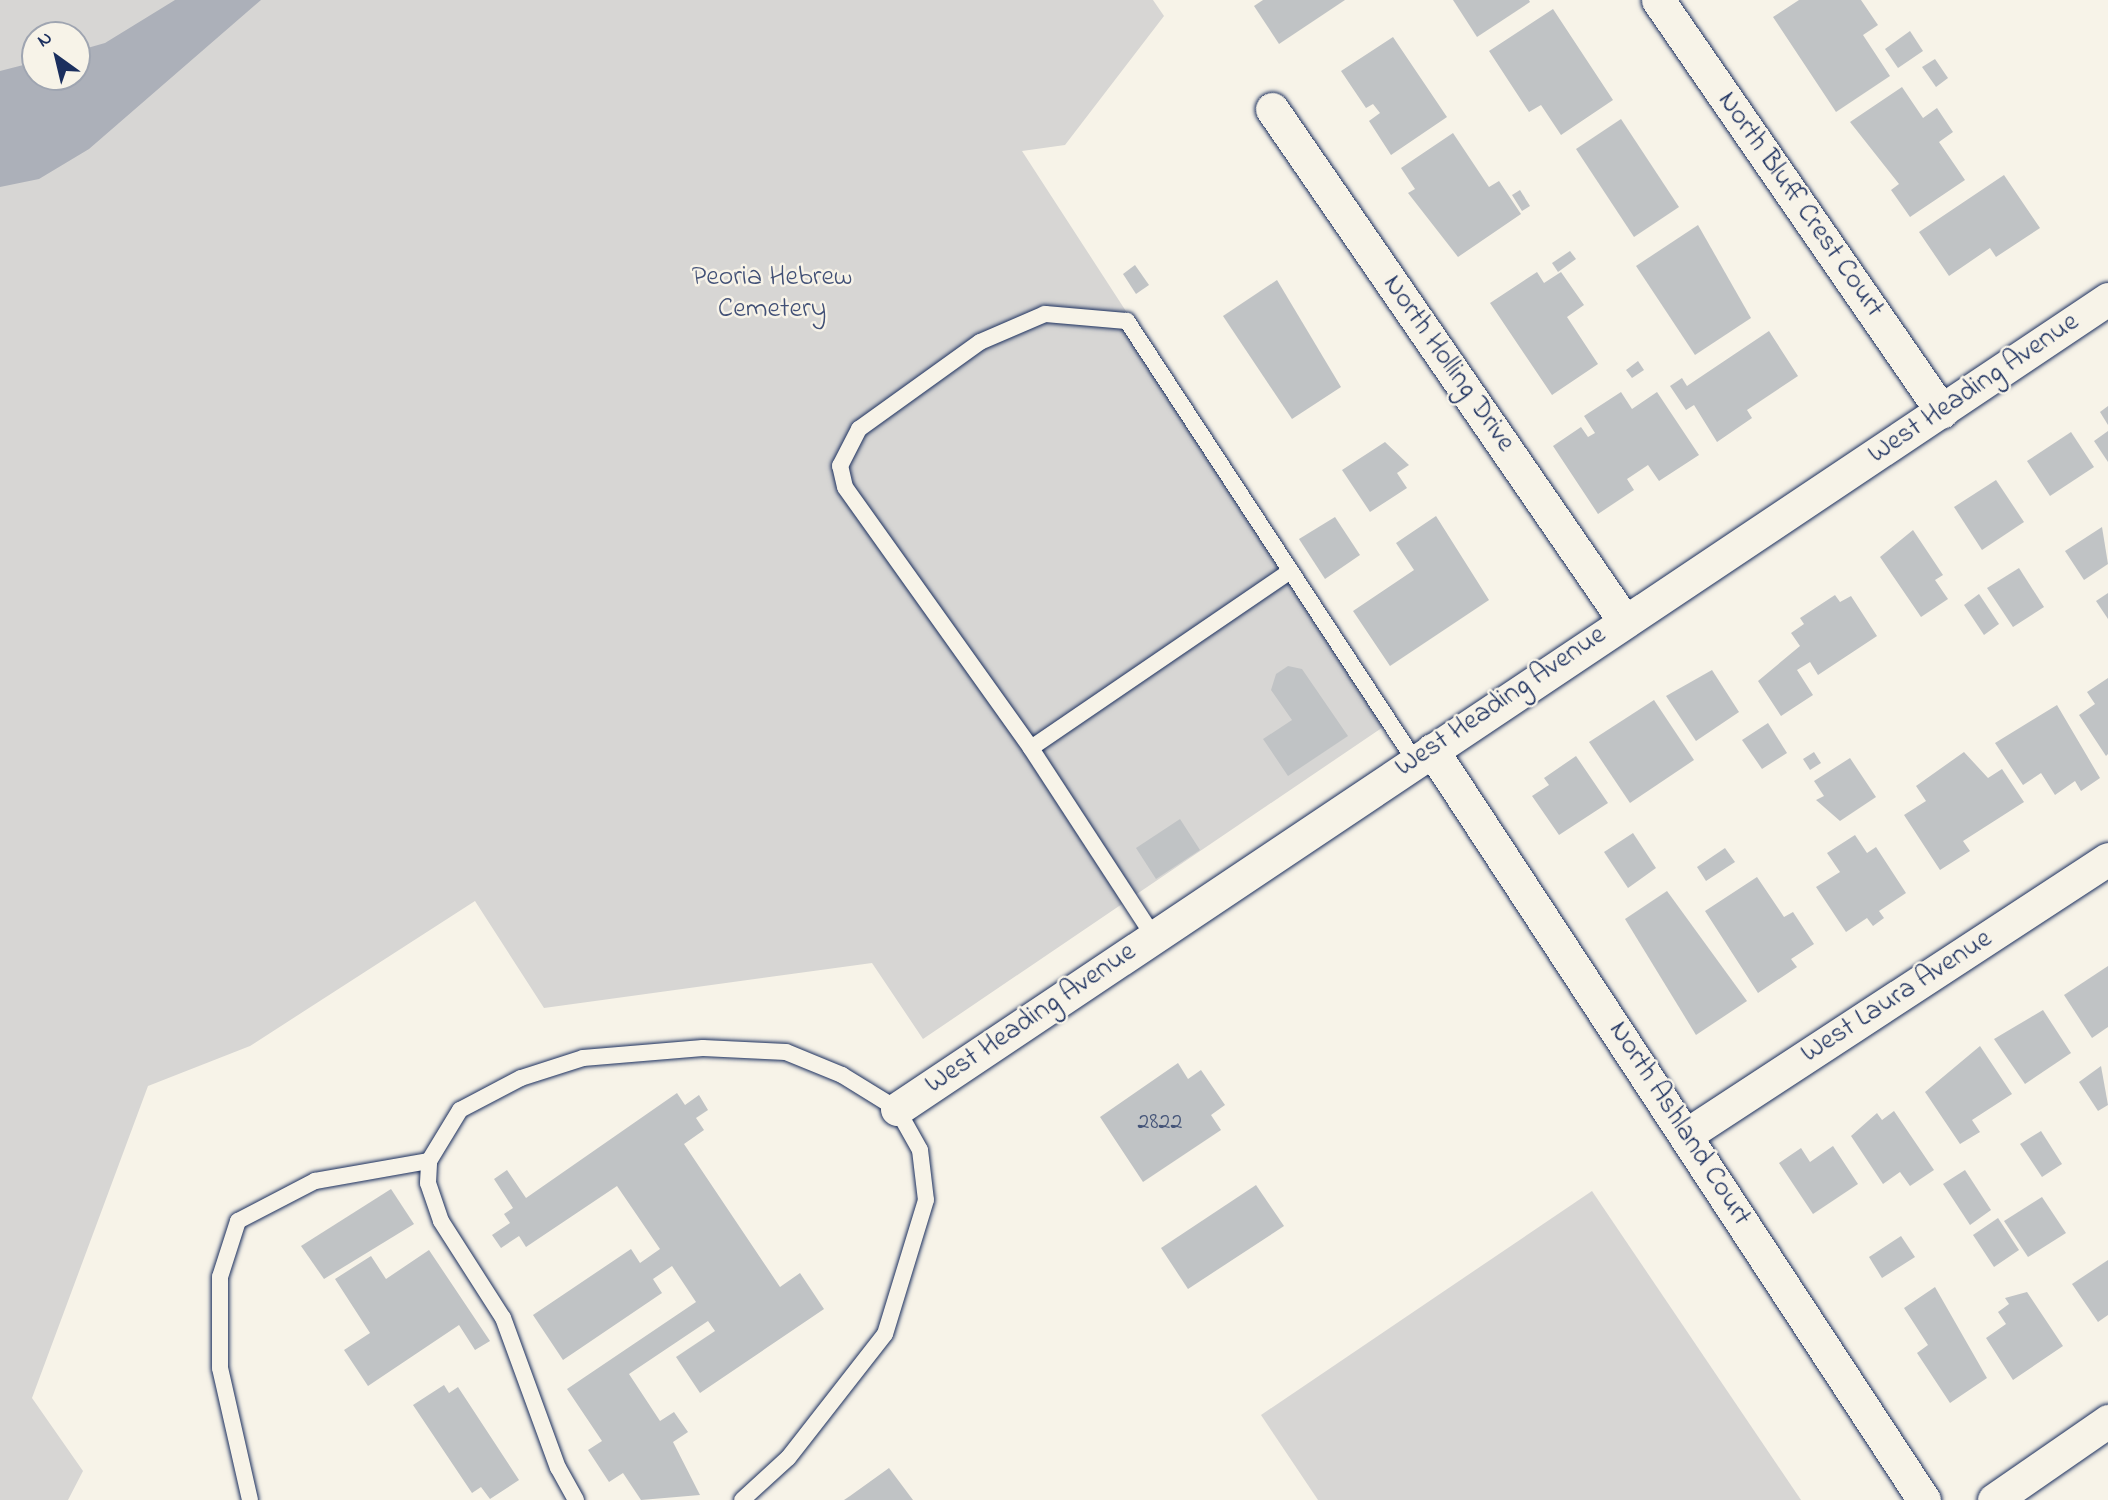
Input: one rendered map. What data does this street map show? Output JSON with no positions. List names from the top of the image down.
{
  "streets": {
    "street": [
      "North Bluff Crest Court",
      "North Holling Drive",
      "West Heading Avenue",
      "West Laura Avenue",
      "North Ashland Court"
    ]
  },
  "crossings": [
    ["North Bluff Crest Court", "West Heading Avenue"],
    ["North Holling Drive", "West Heading Avenue"],
    ["West Heading Avenue", "North Ashland Court"],
    ["West Laura Avenue", "North Ashland Court"]
  ],
  "parks": ["Peoria Hebrew Cemetery"],
  "house_numbers": ["2822"],
  "north": "top left"
}
